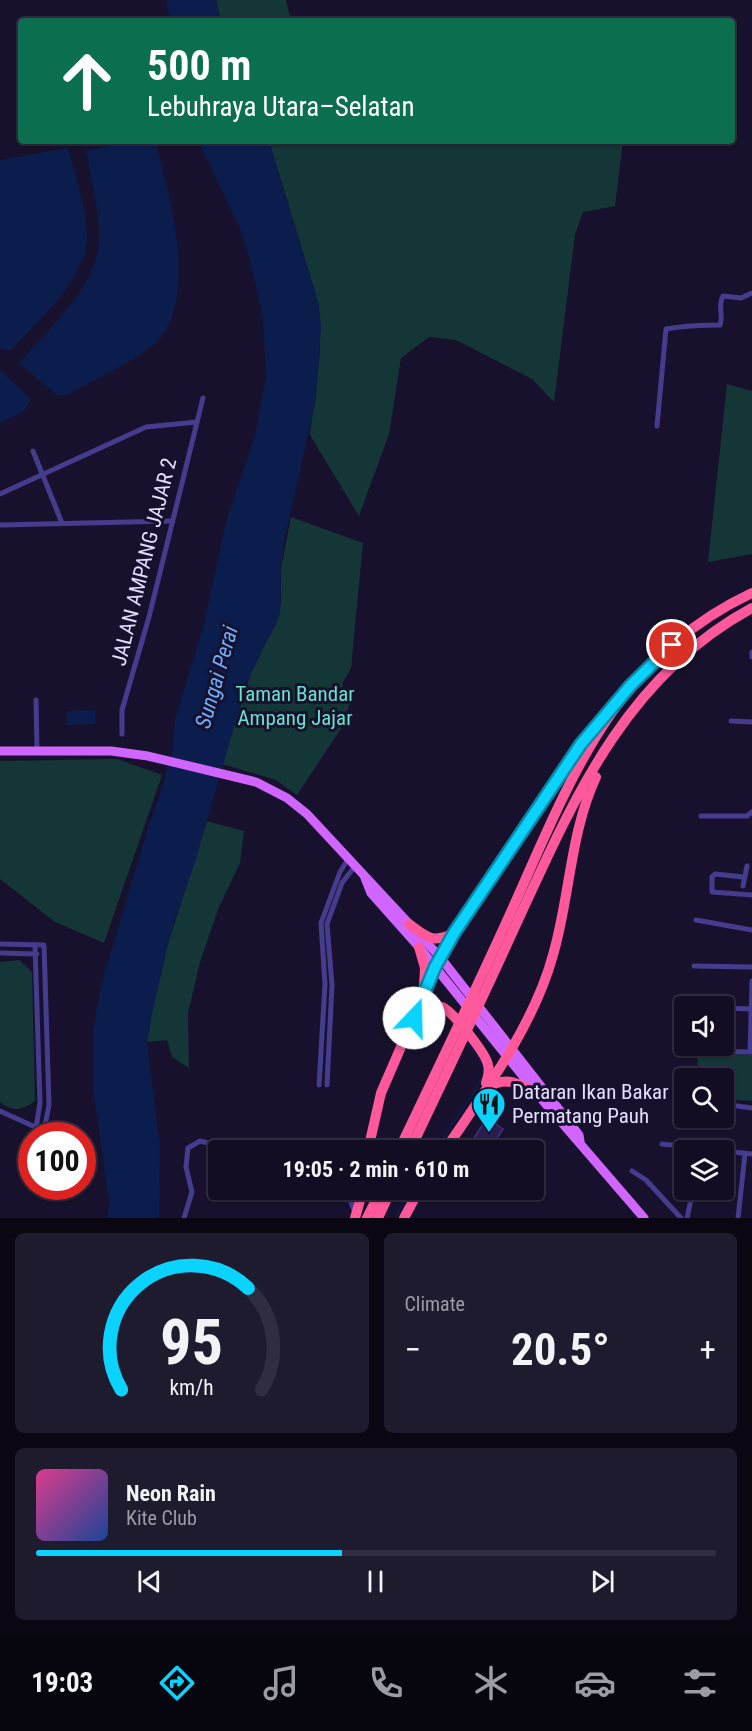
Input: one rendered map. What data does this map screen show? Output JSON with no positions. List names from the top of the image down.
{
  "streets": {
    "street": ["JALAN AMPANG JAJAR 2"]
  },
  "water": ["Sungai Perai"],
  "parks": ["Taman Bandar Ampang Jajar"],
  "places": {
    "restaurant": ["Dataran Ikan Bakar Permatang Pauh"]
  },
  "page": {
    "turn": ["500 m", "Lebuhraya Utara–Selatan"],
    "limit": "100",
    "trip": "19:05 · 2 min · 610 m",
    "tile": "Climate",
    "heat": ["−", "20.5°", "+"],
    "song": ["Neon Rain", "Kite Club"],
    "tabs": "19:03",
    "gauge": ["95", "km/h"]
  }
}
